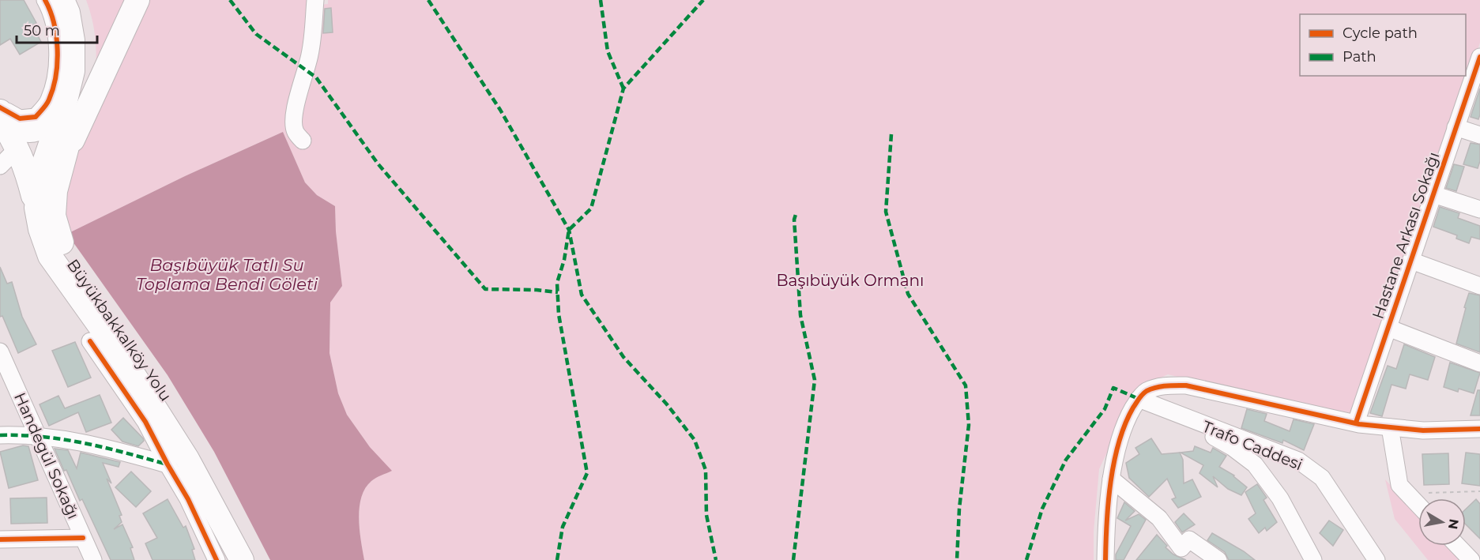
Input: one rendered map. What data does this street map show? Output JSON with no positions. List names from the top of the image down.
{
  "streets": {
    "highway": ["Büyükbakkalköy Yolu"],
    "street": ["Hastane Arkası Sokağı", "Trafo Caddesi", "Handegül Sokağı"]
  },
  "water": ["Başıbüyük Tatlı Su Toplama Bendi Göleti"],
  "parks": ["Başıbüyük Ormanı"],
  "legend": ["Cycle path", "Path"],
  "scale_bar": "50 m",
  "north": "right"
}
